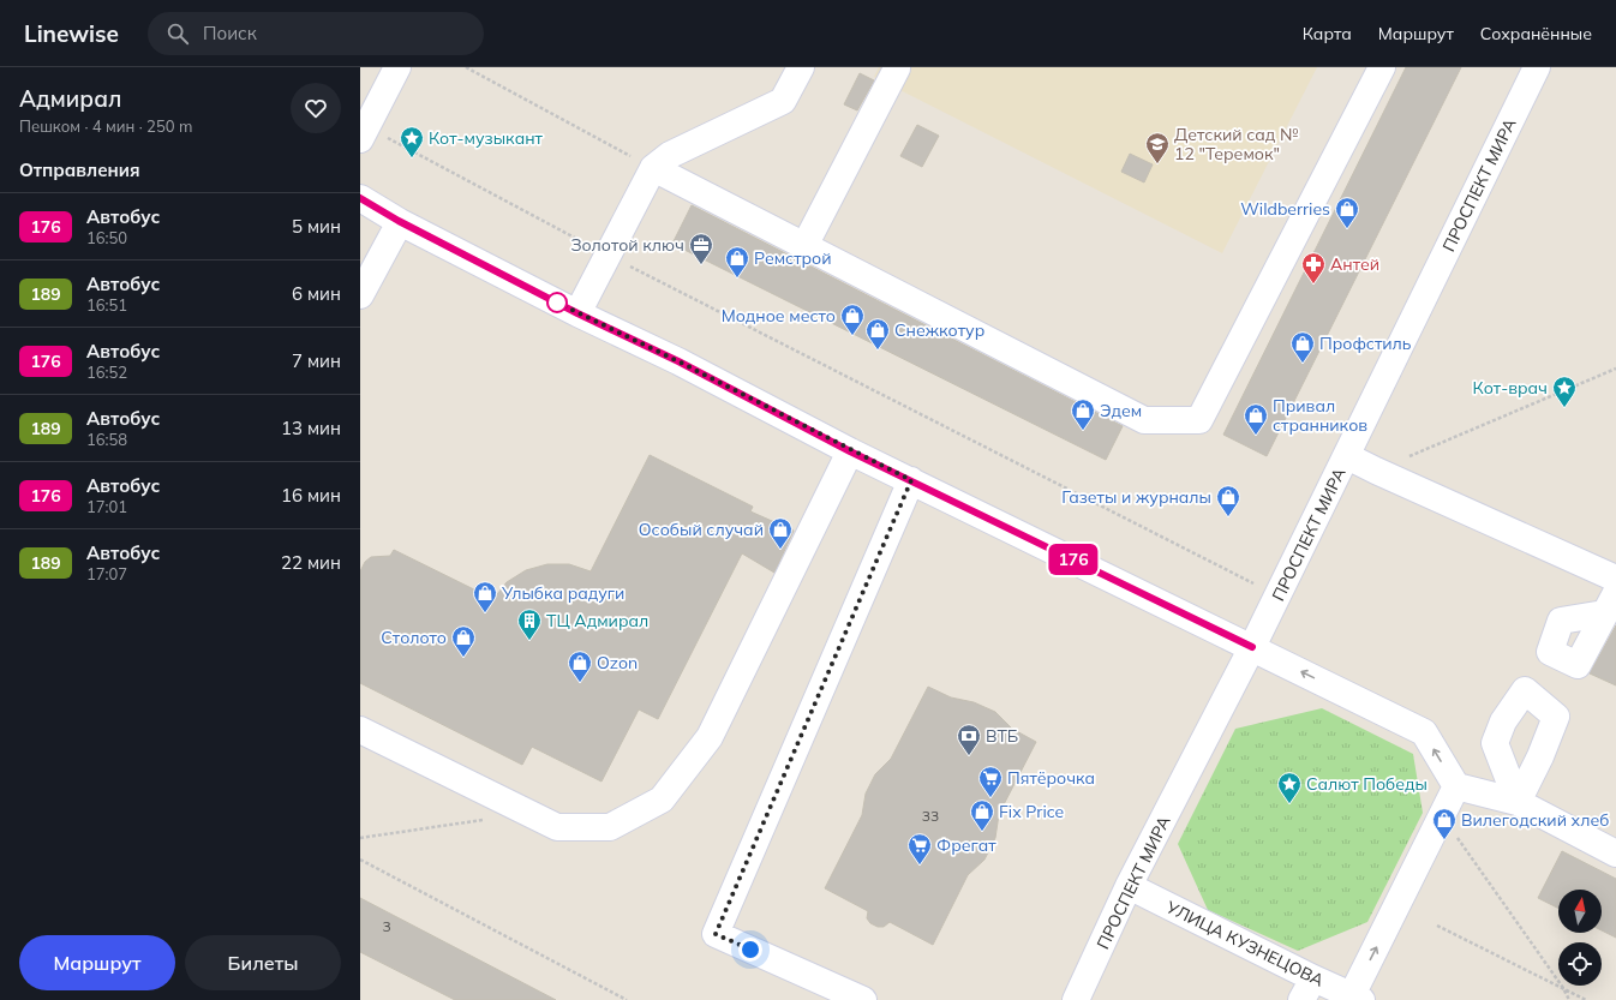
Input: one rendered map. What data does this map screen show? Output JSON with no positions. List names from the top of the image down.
{
  "streets": {
    "street": ["ПРОСПЕКТ МИРА", "УЛИЦА КУЗНЕЦОВА"]
  },
  "crossings": [
    ["ПРОСПЕКТ МИРА", "УЛИЦА КУЗНЕЦОВА"]
  ],
  "places": {
    "place": ["Кот-музыкант", "Кот-врач", "Салют Победы"],
    "school or university": ["Детский сад № 12 \"Теремок\""],
    "shop": [
      "Wildberries",
      "Ремстрой",
      "Модное место",
      "Снежкотур",
      "Профстиль",
      "Эдем",
      "Привал странников",
      "Газеты и журналы",
      "Особый случай",
      "Улыбка радуги",
      "Столото",
      "Ozon",
      "Fix Price",
      "Вилегодский хлеб"
    ],
    "office": ["Золотой ключ"],
    "pharmacy": ["Антей"],
    "building": ["ТЦ Адмирал"],
    "bank": ["ВТБ"],
    "supermarket": ["Пятёрочка", "Фрегат"]
  },
  "lines": ["bus line 176"],
  "house_numbers": ["33", "3"],
  "north": "top",
  "page": {
    "header": "Linewise",
    "search": "Поиск",
    "nav": ["Карта", "Маршрут", "Сохранённые"],
    "heading": [
      ["Адмирал", "Пешком · 4 мин · 250 m"],
      "Отправления"
    ],
    "on_map": "176",
    "list": [
      {
        "mark": "176",
        "name": "Автобус",
        "note": "16:50",
        "value": "5 мин"
      },
      {
        "mark": "189",
        "name": "Автобус",
        "note": "16:51",
        "value": "6 мин"
      },
      {
        "mark": "176",
        "name": "Автобус",
        "note": "16:52",
        "value": "7 мин"
      },
      {
        "mark": "189",
        "name": "Автобус",
        "note": "16:58",
        "value": "13 мин"
      },
      {
        "mark": "176",
        "name": "Автобус",
        "note": "17:01",
        "value": "16 мин"
      },
      {
        "mark": "189",
        "name": "Автобус",
        "note": "17:07",
        "value": "22 мин"
      }
    ],
    "buttons": ["Маршрут", "Билеты"]
  }
}
